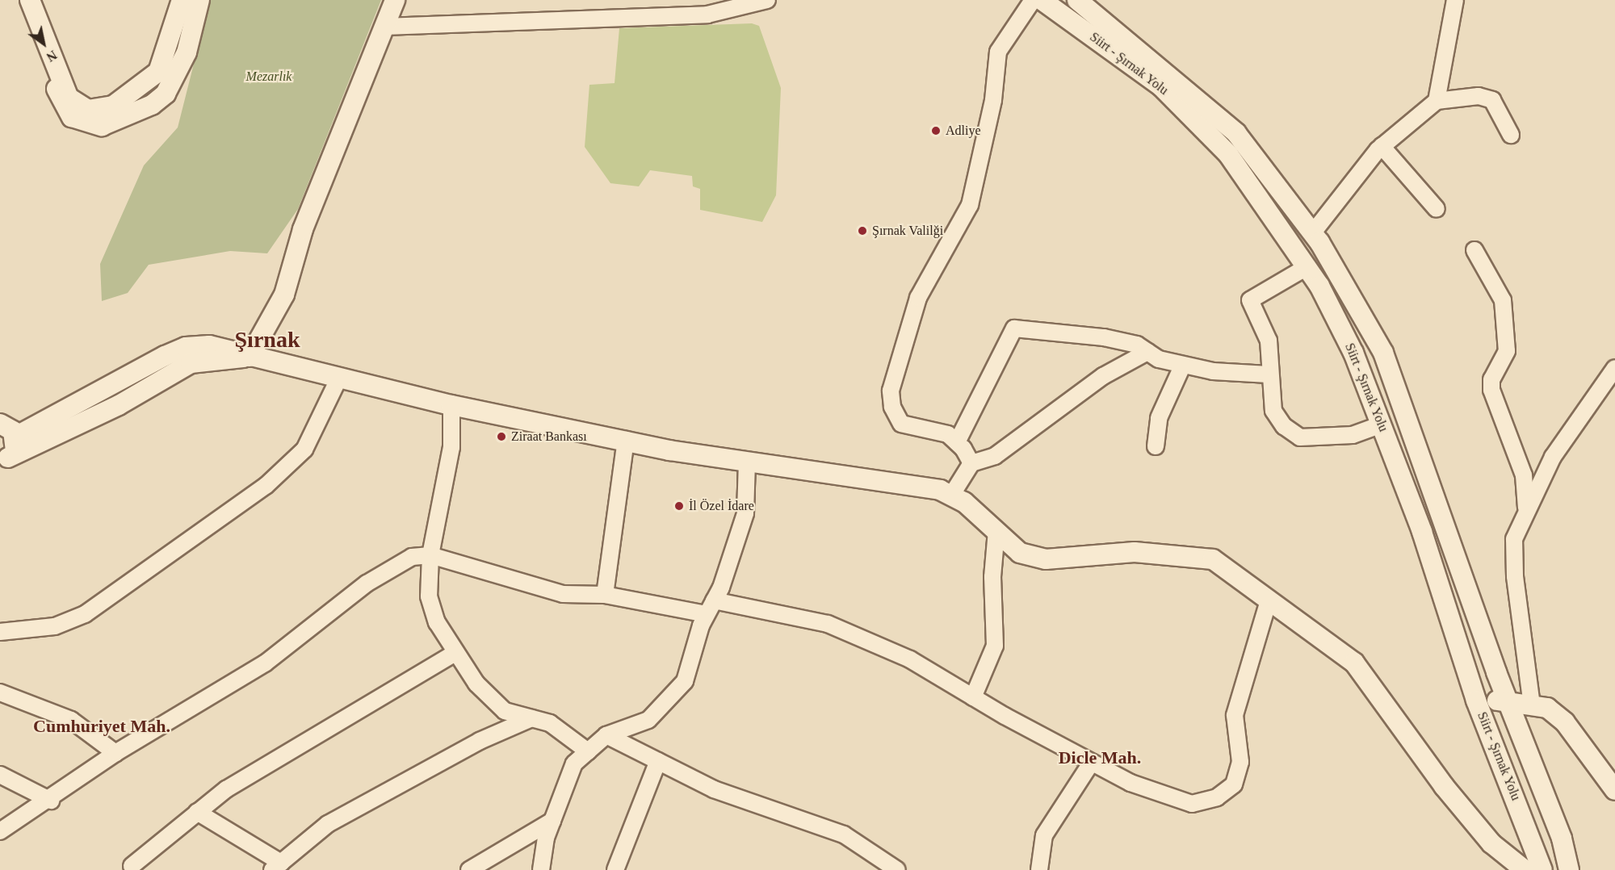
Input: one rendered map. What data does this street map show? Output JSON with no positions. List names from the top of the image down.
{
  "streets": {
    "street": ["Siirt - Şırnak Yolu"]
  },
  "districts": ["Şırnak", "Cumhuriyet Mah.", "Dicle Mah."],
  "parks": ["Mezarlık"],
  "places": [
    "Adliye",
    "Şırnak Valilği",
    "Ziraat Bankası",
    "İl Özel İdare"
  ],
  "north": "bottom right"
}
